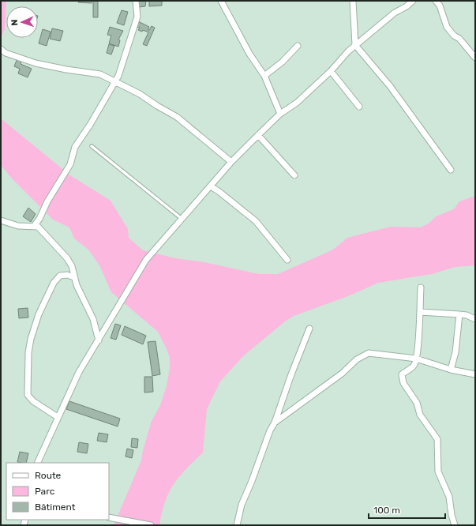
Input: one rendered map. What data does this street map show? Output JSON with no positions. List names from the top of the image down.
{
  "legend": ["Route", "Parc", "Bâtiment"],
  "scale_bar": "100 m",
  "north": "left"
}
